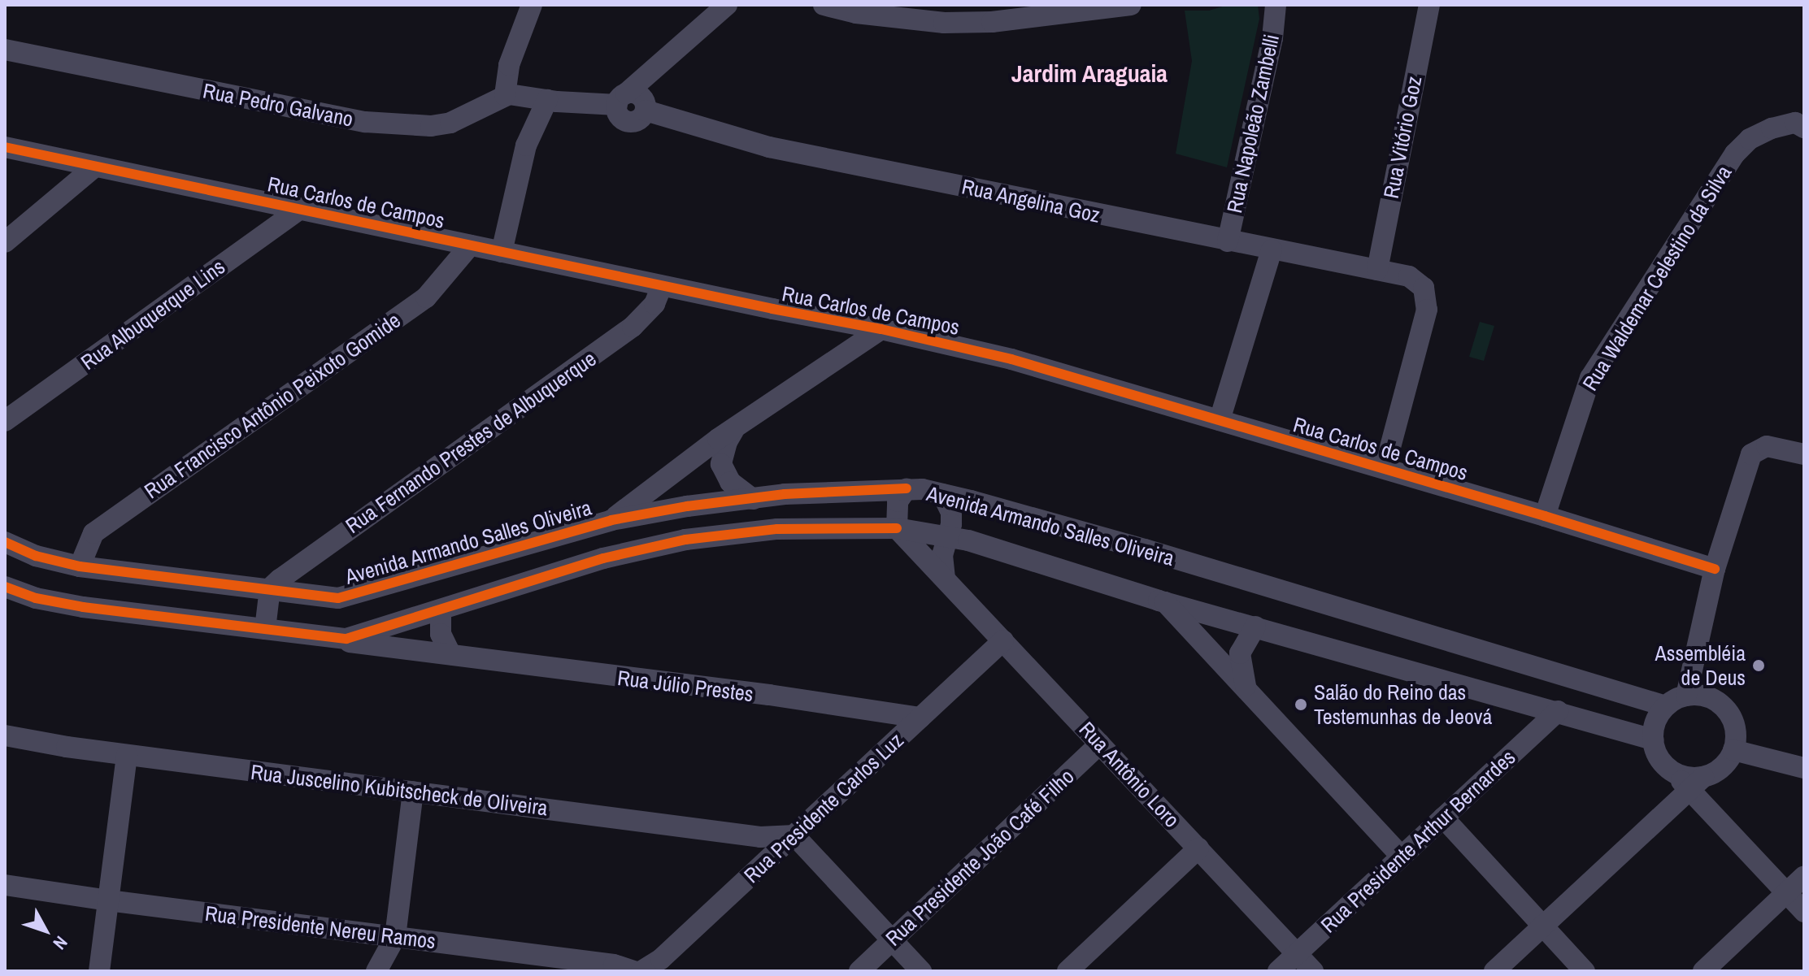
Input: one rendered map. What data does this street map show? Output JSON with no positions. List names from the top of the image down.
{
  "streets": {
    "street": [
      "Rua Pedro Galvano",
      "Rua Napoleão Zambelli",
      "Rua Vitório Goz",
      "Rua Angelina Goz",
      "Rua Carlos de Campos",
      "Rua Waldemar Celestino da Silva",
      "Rua Albuquerque Lins",
      "Rua Francisco Antônio Peixoto Gomide",
      "Rua Fernando Prestes de Albuquerque",
      "Avenida Armando Salles Oliveira",
      "Rua Júlio Prestes",
      "Rua Antônio Loro",
      "Rua Juscelino Kubitscheck de Oliveira",
      "Rua Presidente Carlos Luz",
      "Rua Presidente Arthur Bernardes",
      "Rua Presidente João Café Filho",
      "Rua Presidente Nereu Ramos"
    ]
  },
  "crossings": [
    ["Rua Napoleão Zambelli", "Rua Angelina Goz"],
    ["Rua Vitório Goz", "Rua Angelina Goz"],
    ["Rua Angelina Goz", "Rua Carlos de Campos"],
    ["Rua Carlos de Campos", "Rua Waldemar Celestino da Silva"],
    ["Rua Carlos de Campos", "Rua Albuquerque Lins"],
    ["Rua Carlos de Campos", "Rua Francisco Antônio Peixoto Gomide"],
    ["Rua Carlos de Campos", "Rua Fernando Prestes de Albuquerque"],
    ["Rua Francisco Antônio Peixoto Gomide", "Avenida Armando Salles Oliveira"],
    ["Rua Fernando Prestes de Albuquerque", "Avenida Armando Salles Oliveira"],
    ["Avenida Armando Salles Oliveira", "Rua Júlio Prestes"],
    ["Avenida Armando Salles Oliveira", "Rua Antônio Loro"],
    ["Avenida Armando Salles Oliveira", "Rua Presidente Arthur Bernardes"],
    ["Rua Júlio Prestes", "Rua Presidente Carlos Luz"],
    ["Rua Antônio Loro", "Rua Presidente Carlos Luz"],
    ["Rua Antônio Loro", "Rua Presidente Arthur Bernardes"],
    ["Rua Antônio Loro", "Rua Presidente João Café Filho"],
    ["Rua Juscelino Kubitscheck de Oliveira", "Rua Presidente Carlos Luz"]
  ],
  "districts": ["Jardim Araguaia"],
  "places": ["Assembléia de Deus", "Salão do Reino das Testemunhas de Jeová"],
  "north": "bottom right"
}
